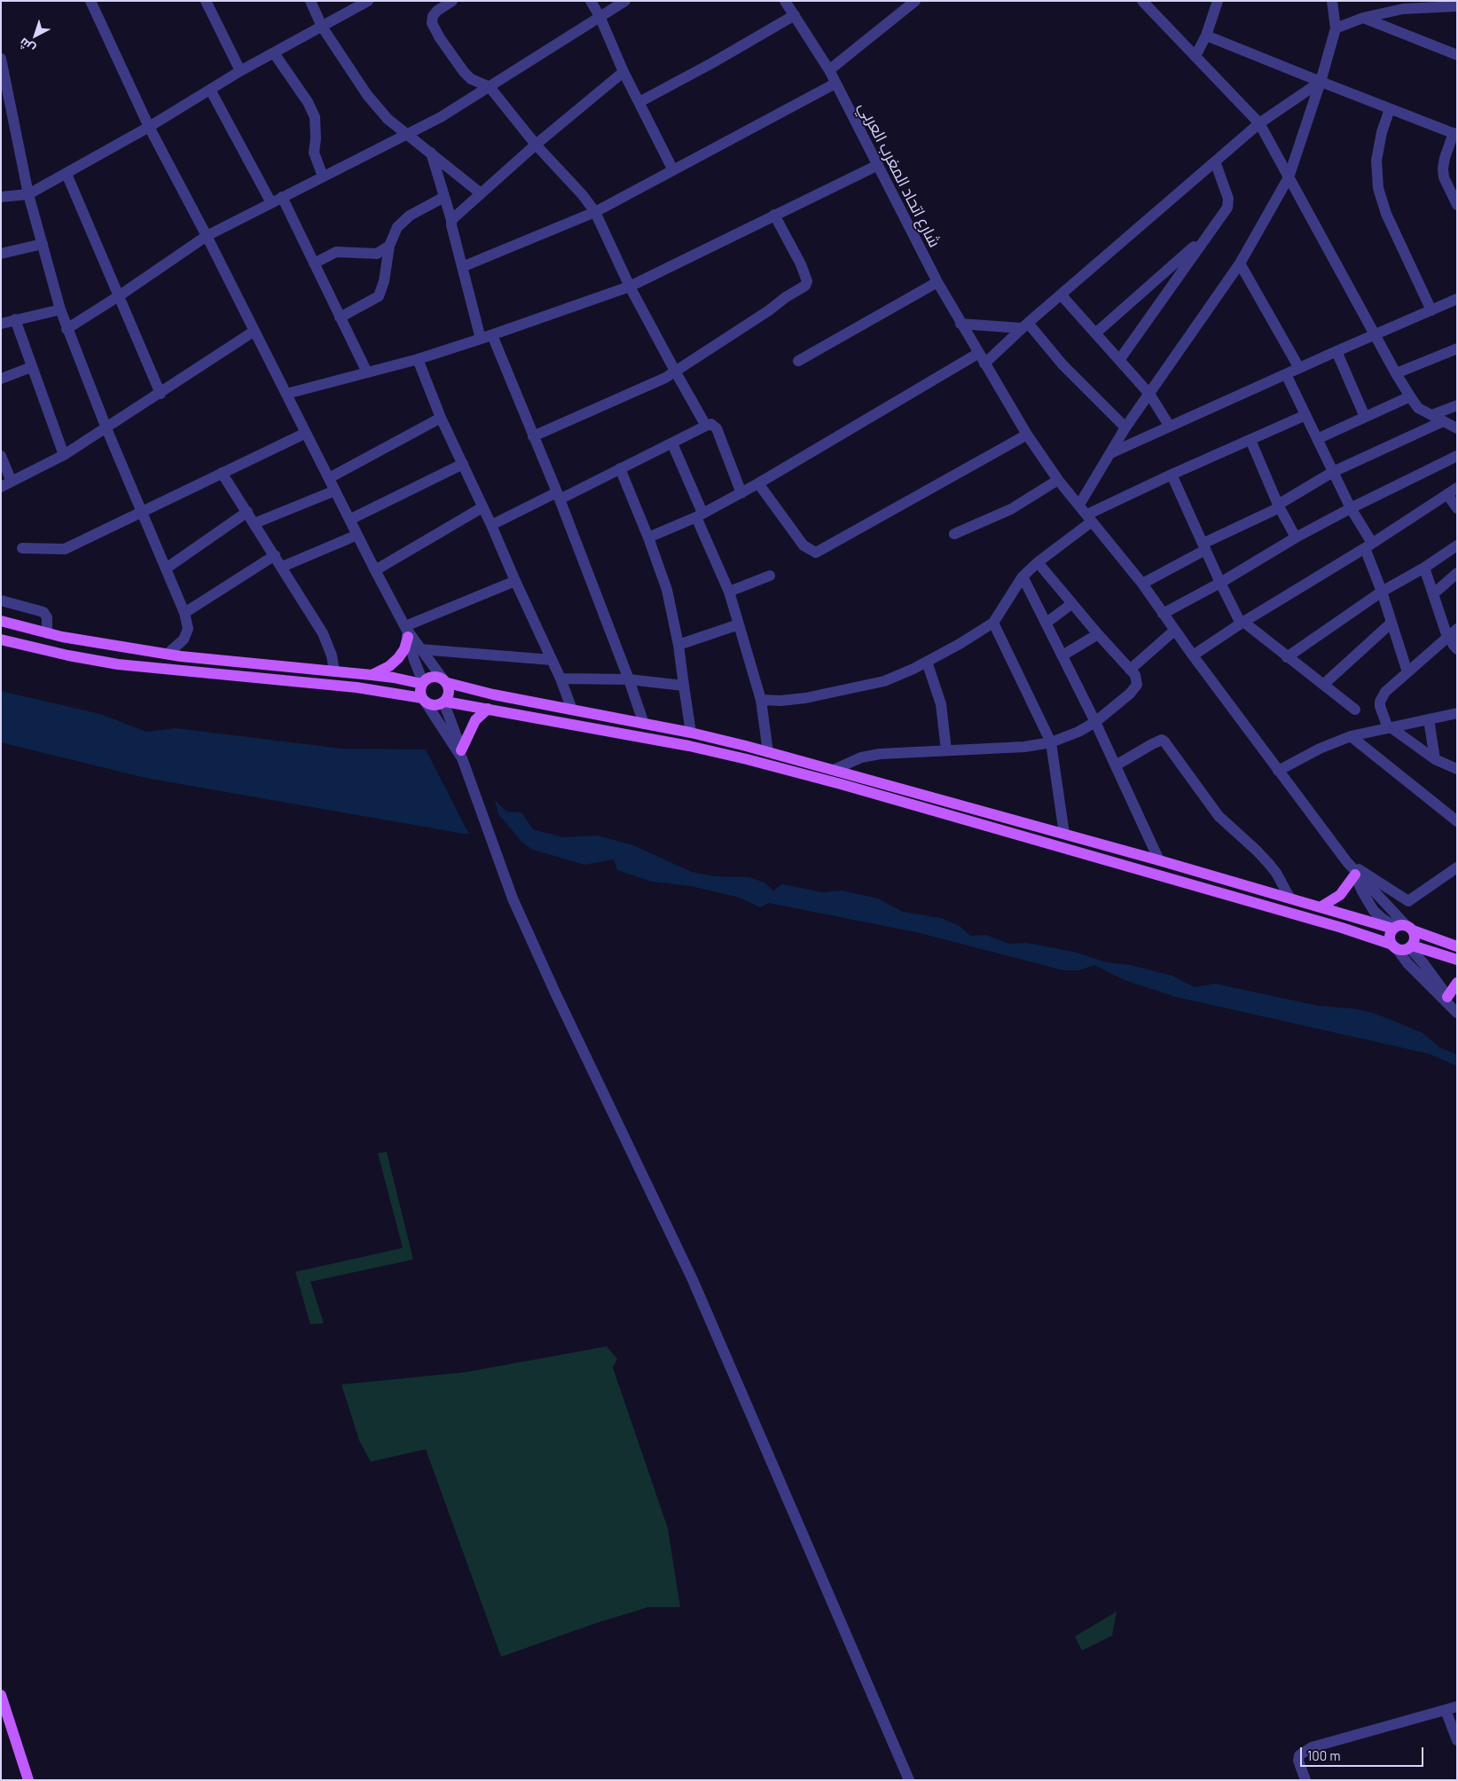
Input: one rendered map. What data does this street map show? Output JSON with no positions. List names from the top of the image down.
{
  "streets": {
    "street": ["شارع اتحاد المغرب العربي"]
  },
  "scale_bar": "100 m",
  "north": "bottom left"
}
